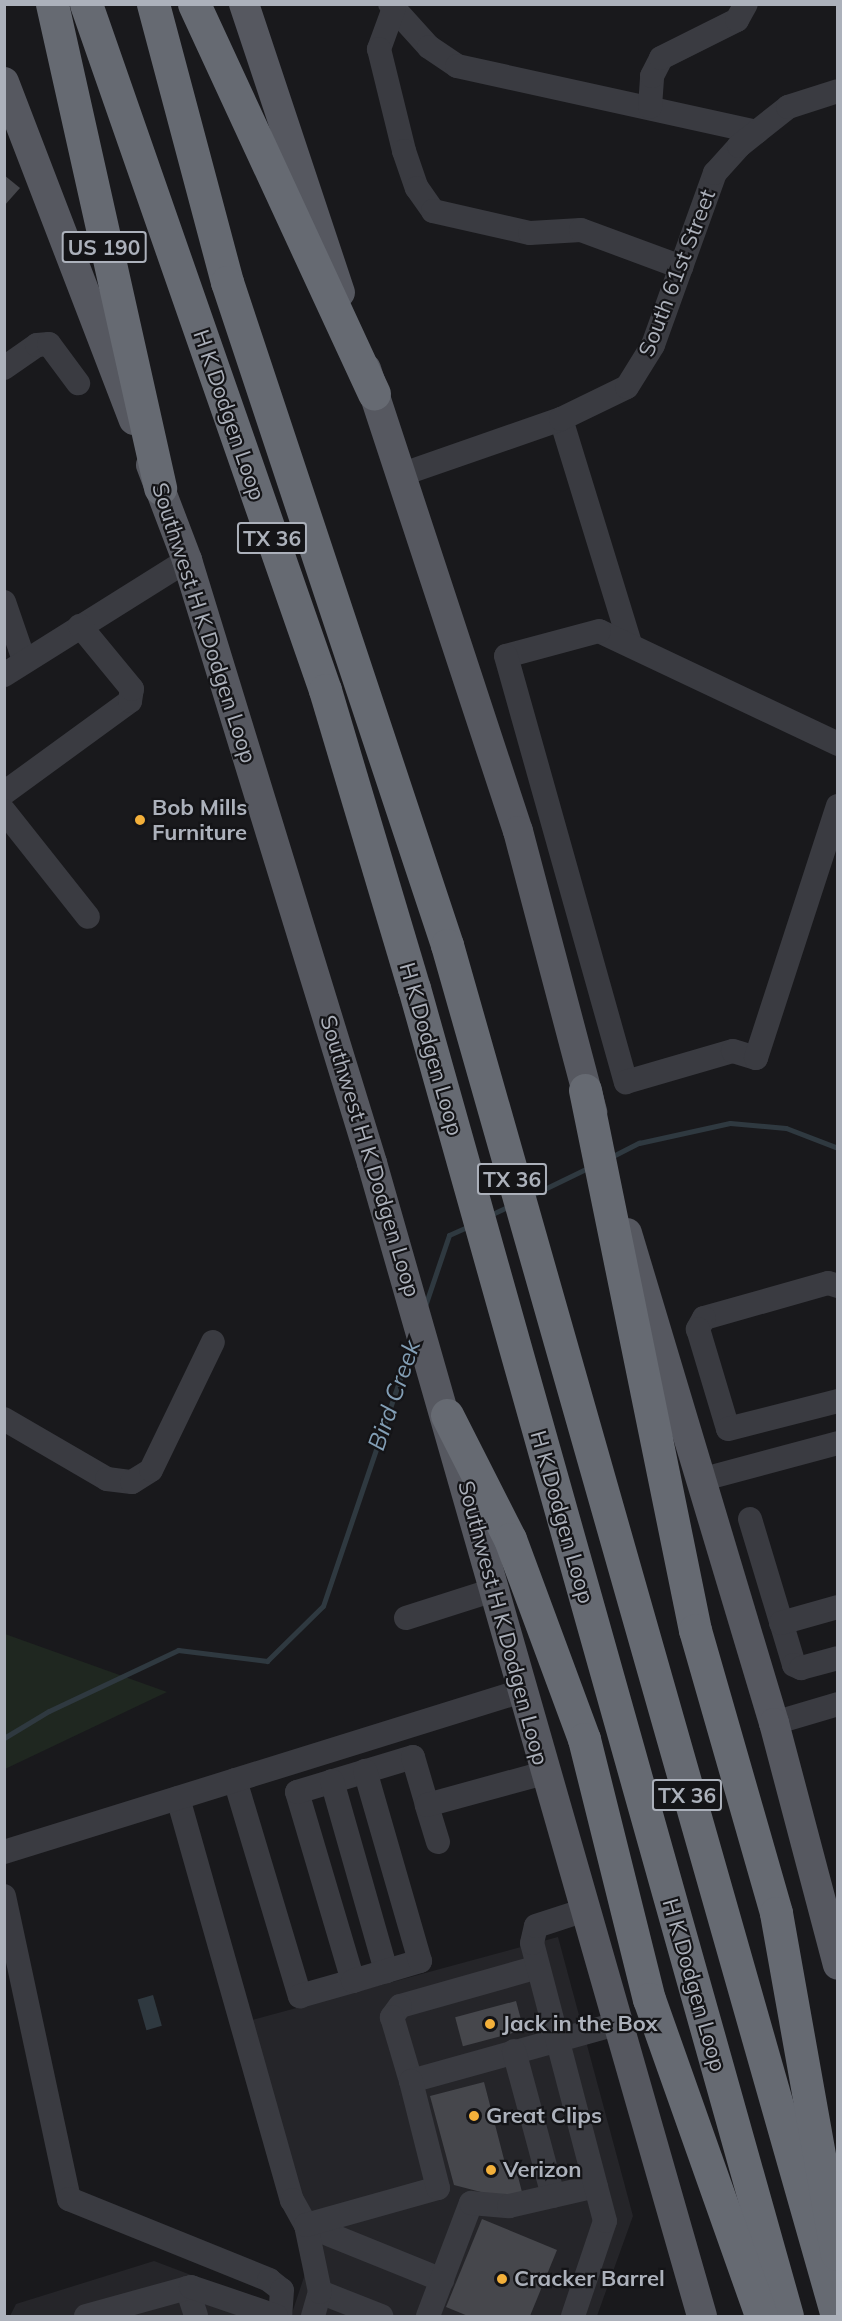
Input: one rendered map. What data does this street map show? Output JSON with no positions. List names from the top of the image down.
{
  "streets": {
    "highway": ["US 190", "H K Dodgen Loop", "TX 36"],
    "main road": ["Southwest H K Dodgen Loop"],
    "street": ["South 61st Street"]
  },
  "crossings": [
    ["US 190", "Southwest H K Dodgen Loop"]
  ],
  "water": ["Bird Creek"],
  "places": [
    "Bob Mills Furniture",
    "Jack in the Box",
    "Great Clips",
    "Verizon",
    "Cracker Barrel"
  ]
}
